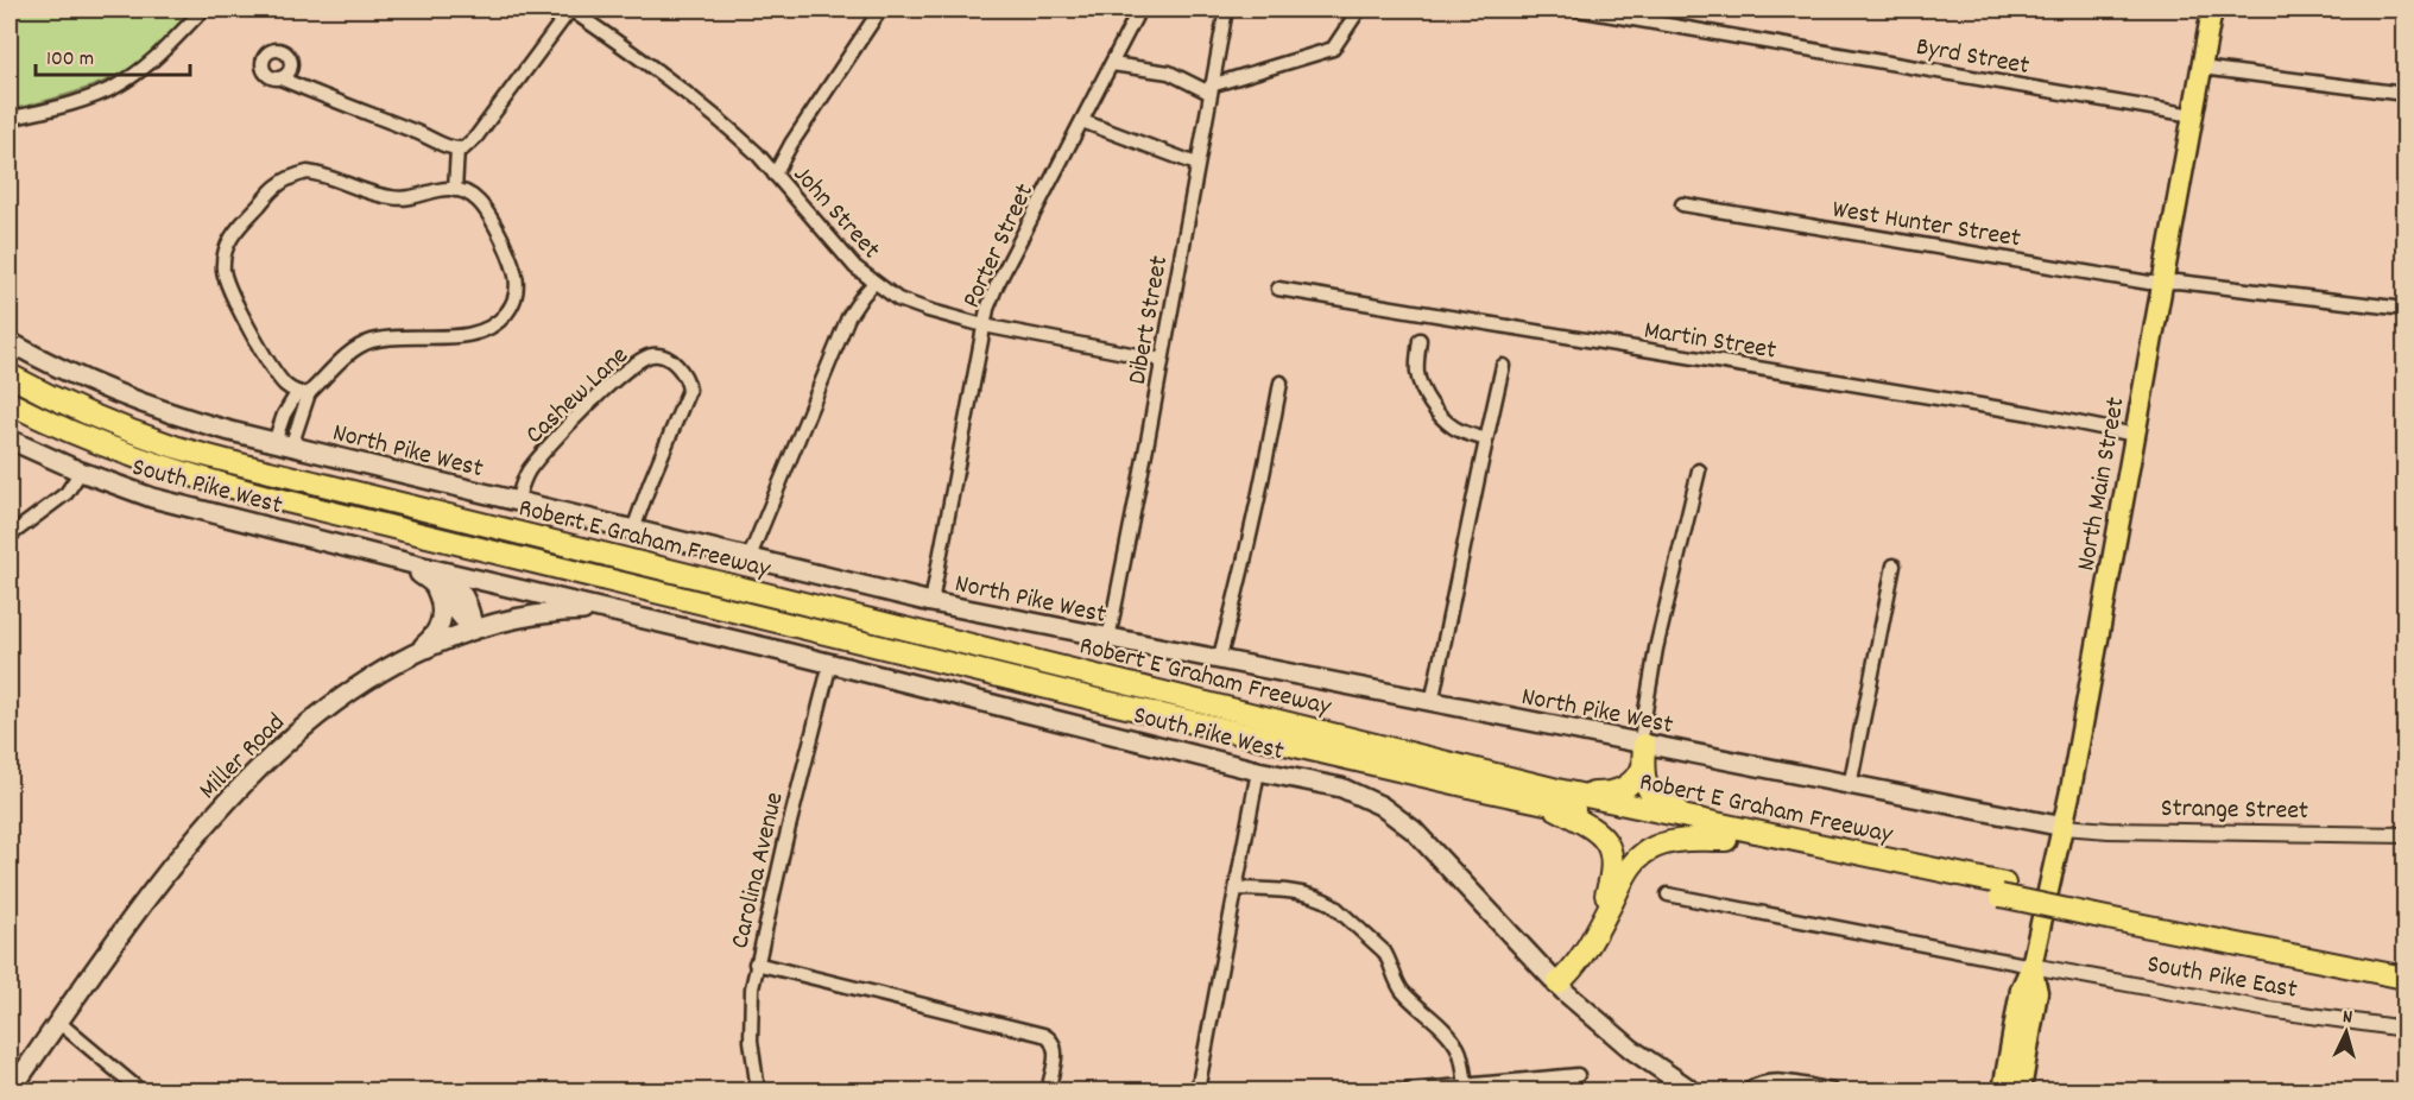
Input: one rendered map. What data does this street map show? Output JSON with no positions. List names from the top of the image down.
{
  "streets": {
    "highway": ["Robert E Graham Freeway"],
    "main road": [
      "North Pike West",
      "South Pike West",
      "North Main Street",
      "Miller Road"
    ],
    "street": [
      "Byrd Street",
      "John Street",
      "West Hunter Street",
      "Porter Street",
      "Dibert Street",
      "Martin Street",
      "Cashew Lane",
      "Strange Street",
      "Carolina Avenue",
      "South Pike East"
    ]
  },
  "crossings": [
    ["Byrd Street", "North Main Street"],
    ["John Street", "Porter Street"],
    ["John Street", "Dibert Street"],
    ["West Hunter Street", "North Main Street"],
    ["Porter Street", "North Pike West"],
    ["Dibert Street", "North Pike West"],
    ["Martin Street", "North Main Street"],
    ["Cashew Lane", "North Pike West"],
    ["North Pike West", "North Main Street"],
    ["North Pike West", "Strange Street"],
    ["South Pike West", "Miller Road"],
    ["South Pike West", "Carolina Avenue"],
    ["North Main Street", "Strange Street"],
    ["North Main Street", "South Pike East"]
  ],
  "scale_bar": "100 m",
  "north": "top"
}
